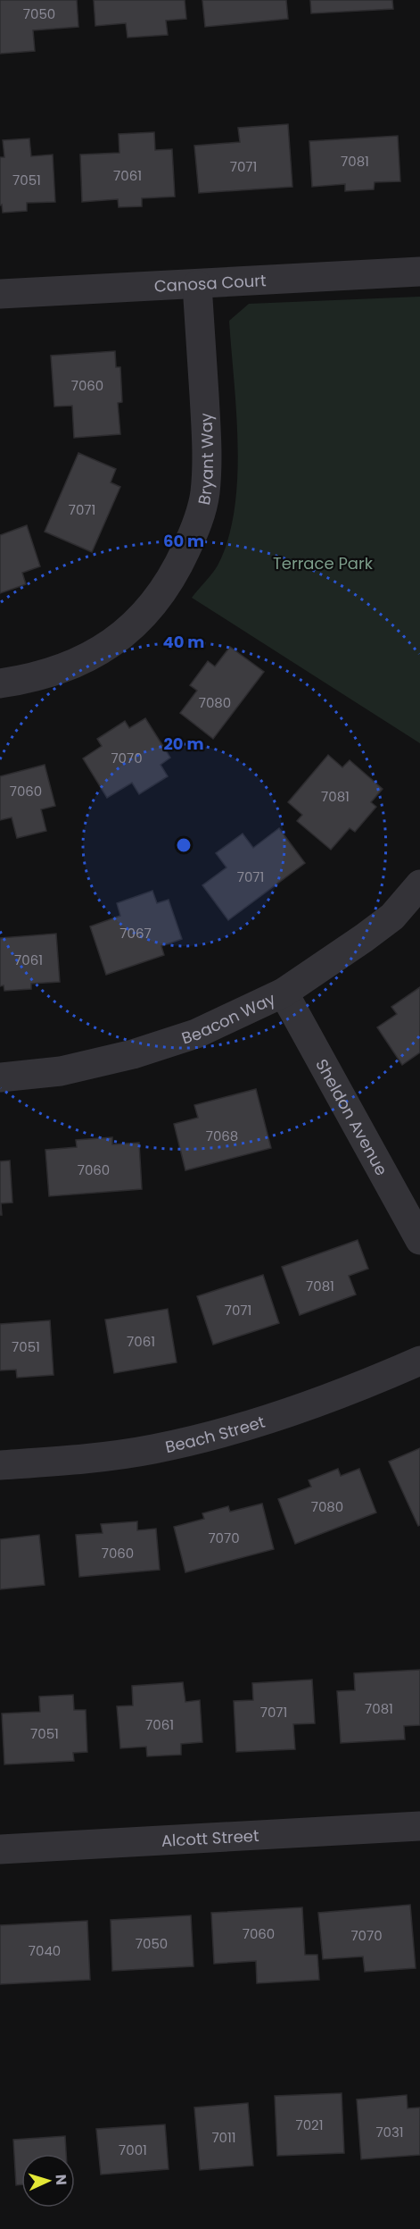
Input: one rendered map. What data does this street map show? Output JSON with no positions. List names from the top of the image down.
{
  "streets": {
    "street": [
      "Canosa Court",
      "Bryant Way",
      "Beacon Way",
      "Sheldon Avenue",
      "Beach Street",
      "Alcott Street"
    ]
  },
  "crossings": [
    ["Canosa Court", "Bryant Way"],
    ["Beacon Way", "Sheldon Avenue"]
  ],
  "parks": ["Terrace Park"],
  "house_numbers": [
    "7050",
    "7081",
    "7071",
    "7061",
    "7051",
    "7060",
    "7071",
    "7080",
    "7070",
    "7060",
    "7081",
    "7071",
    "7067",
    "7061",
    "7068",
    "7060",
    "7081",
    "7071",
    "7061",
    "7051",
    "7080",
    "7070",
    "7060",
    "7081",
    "7071",
    "7061",
    "7051",
    "7060",
    "7070",
    "7050",
    "7040",
    "7021",
    "7031",
    "7011",
    "7001"
  ],
  "north": "right",
  "rings": ["60 m", "40 m", "20 m"]
}
